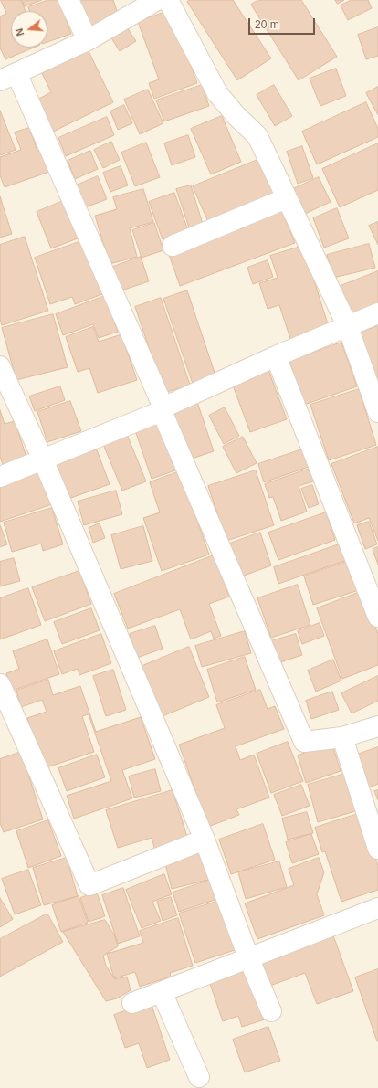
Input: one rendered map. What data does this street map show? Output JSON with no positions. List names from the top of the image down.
{
  "scale_bar": "20 m",
  "north": "left"
}
